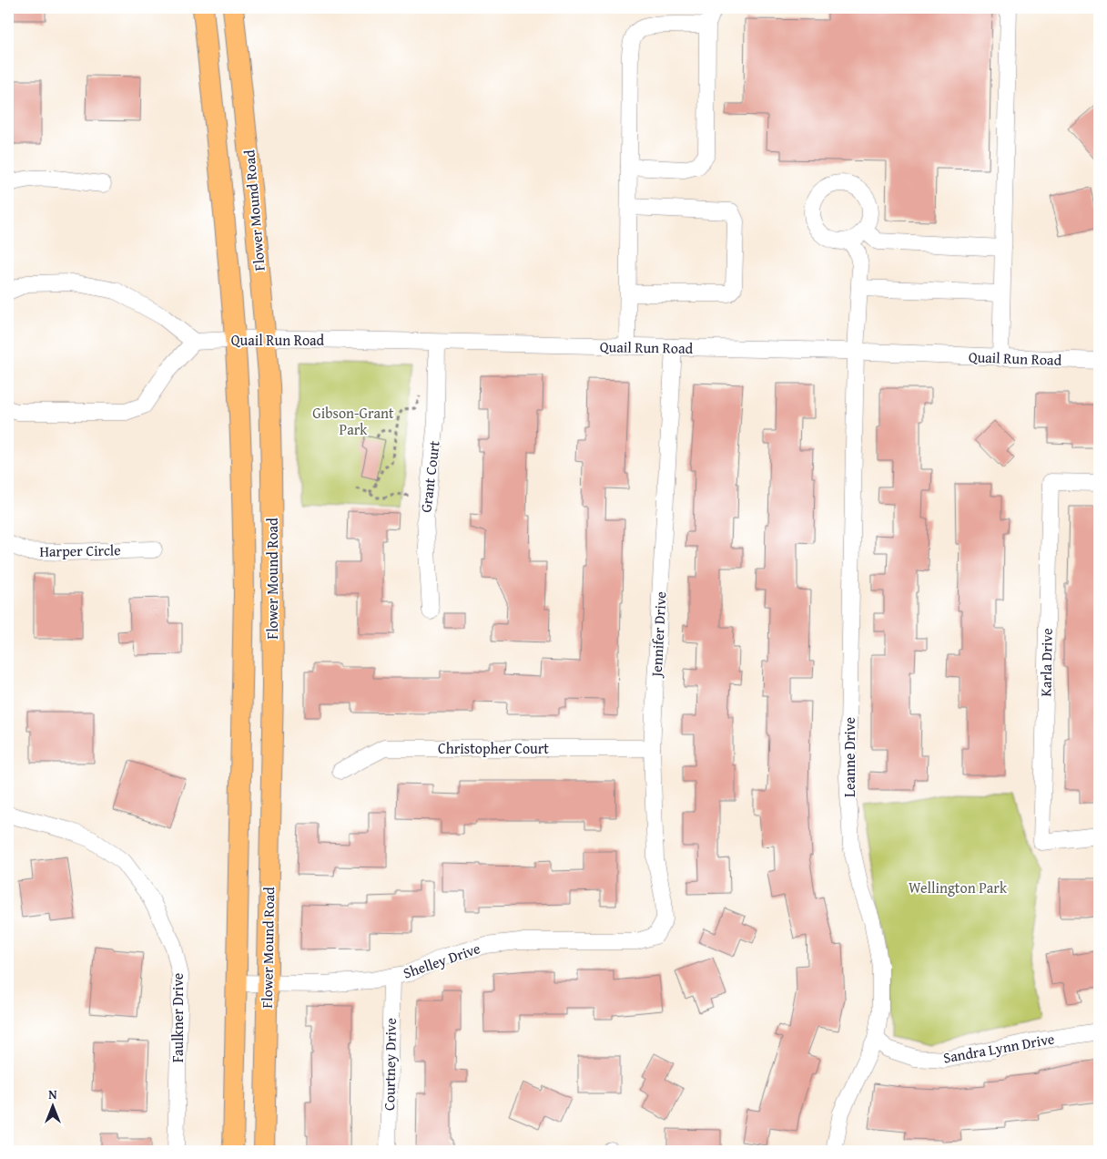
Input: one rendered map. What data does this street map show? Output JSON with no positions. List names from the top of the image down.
{
  "streets": {
    "main road": ["Flower Mound Road"],
    "street": [
      "Quail Run Road",
      "Grant Court",
      "Harper Circle",
      "Jennifer Drive",
      "Karla Drive",
      "Christopher Court",
      "Leanne Drive",
      "Shelley Drive",
      "Faulkner Drive",
      "Sandra Lynn Drive",
      "Courtney Drive"
    ]
  },
  "crossings": [
    ["Flower Mound Road", "Quail Run Road"],
    ["Flower Mound Road", "Shelley Drive"],
    ["Quail Run Road", "Grant Court"],
    ["Quail Run Road", "Jennifer Drive"],
    ["Quail Run Road", "Leanne Drive"],
    ["Jennifer Drive", "Christopher Court"],
    ["Jennifer Drive", "Shelley Drive"],
    ["Leanne Drive", "Sandra Lynn Drive"],
    ["Shelley Drive", "Courtney Drive"]
  ],
  "parks": ["Gibson-Grant Park", "Wellington Park"],
  "north": "top"
}
